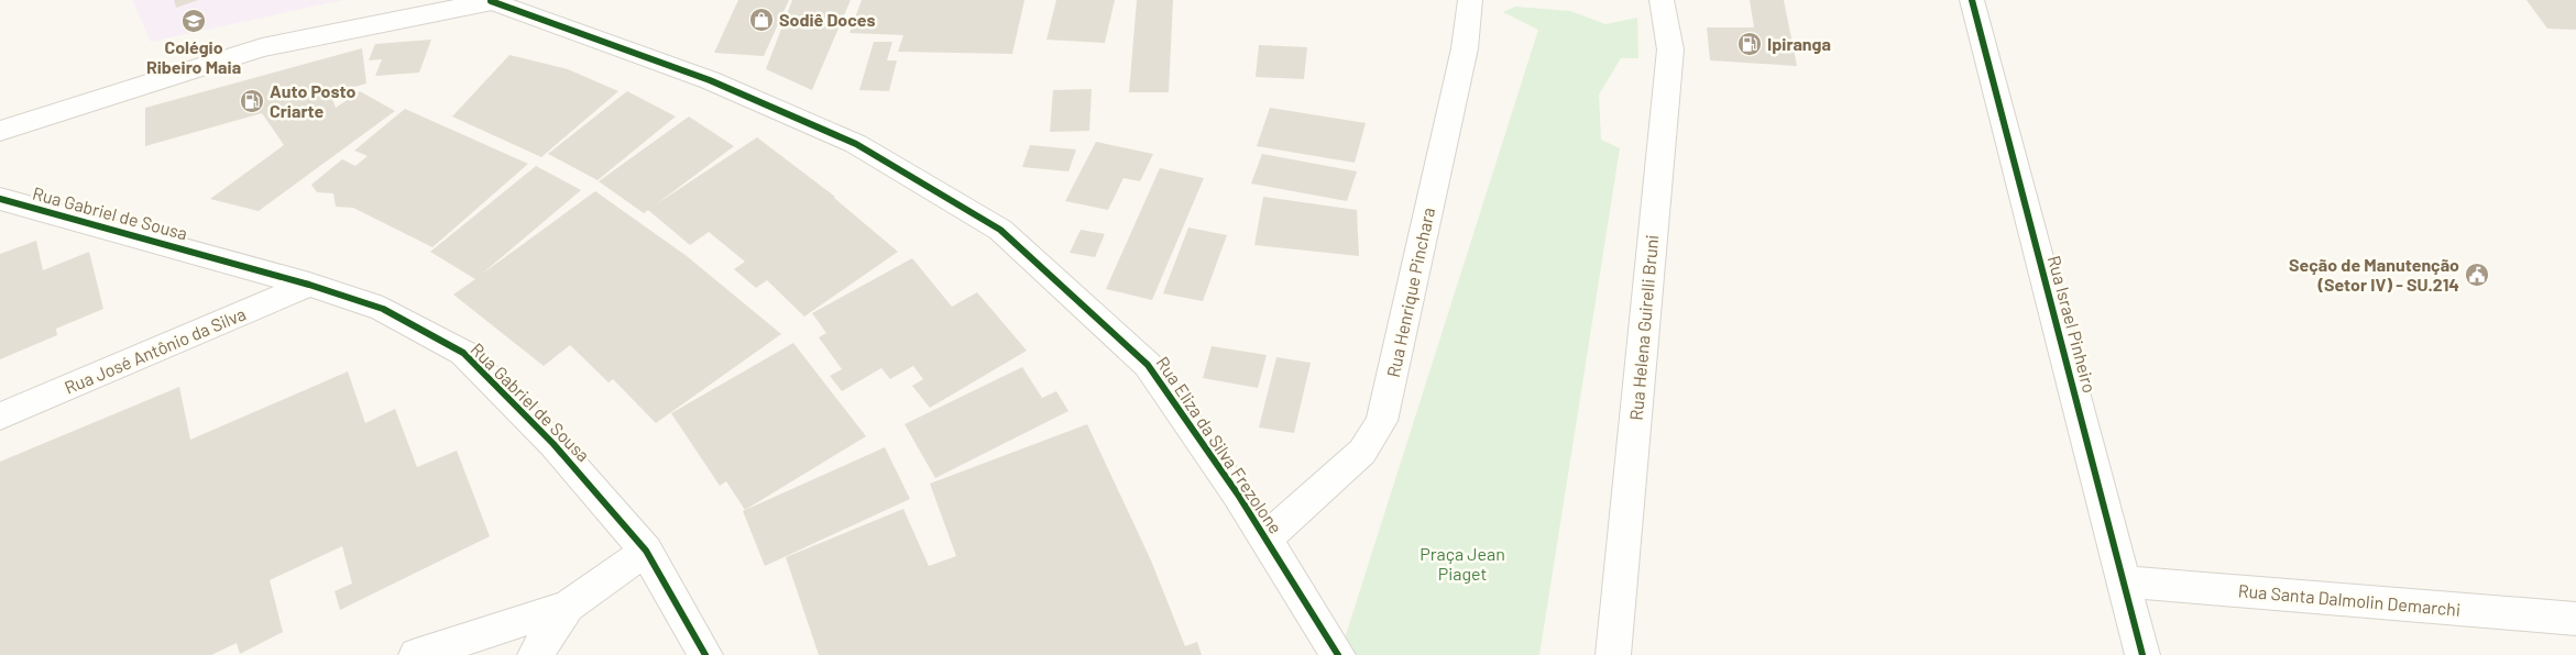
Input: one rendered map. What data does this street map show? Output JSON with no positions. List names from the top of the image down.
{
  "streets": {
    "street": [
      "Rua Gabriel de Sousa",
      "Rua Henrique Pinchara",
      "Rua Israel Pinheiro",
      "Rua Helena Guirelli Bruni",
      "Rua José Antônio da Silva",
      "Rua Eliza da Silva Frezolone",
      "Rua Santa Dalmolin Demarchi"
    ]
  },
  "crossings": [
    ["Rua Gabriel de Sousa", "Rua José Antônio da Silva"],
    ["Rua Henrique Pinchara", "Rua Eliza da Silva Frezolone"],
    ["Rua Israel Pinheiro", "Rua Santa Dalmolin Demarchi"]
  ],
  "parks": ["Praça Jean Piaget"],
  "places": {
    "shop": ["Sodiê Doces"],
    "school or university": ["Colégio Ribeiro Maia"],
    "fuel station": ["Ipiranga", "Auto Posto Criarte"],
    "public building": ["Seção de Manutenção (Setor IV) - SU.214"]
  }
}
